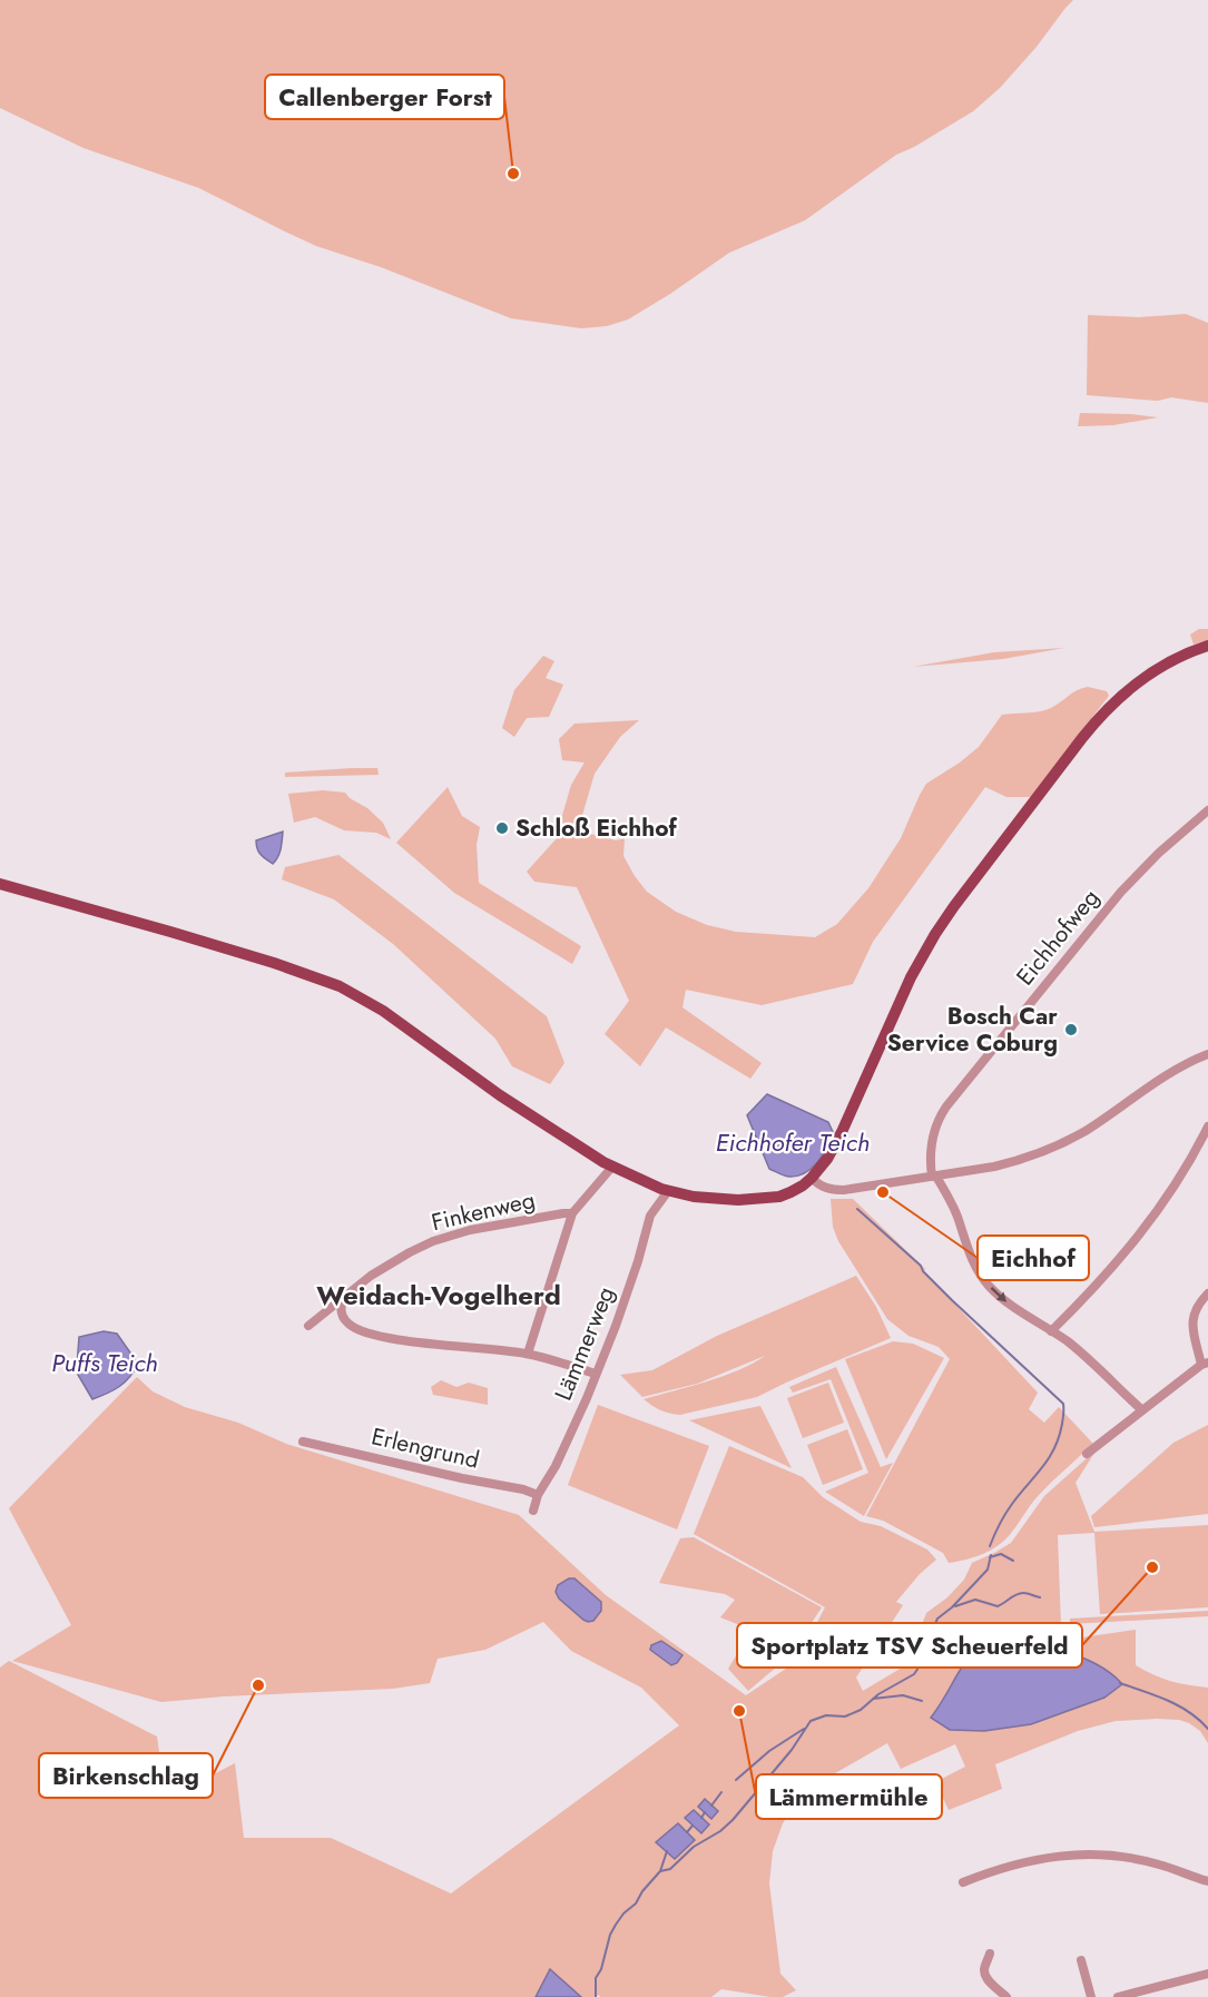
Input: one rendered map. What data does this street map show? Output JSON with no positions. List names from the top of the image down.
{
  "streets": {
    "street": [
      "Eichhofweg",
      "Finkenweg",
      "Lämmerweg",
      "Erlengrund"
    ]
  },
  "crossings": [
    ["Lämmerweg", "Erlengrund"]
  ],
  "districts": ["Weidach-Vogelherd"],
  "water": ["Eichhofer Teich", "Puffs Teich"],
  "places": [
    "Callenberger Forst",
    "Schloß Eichhof",
    "Bosch Car Service Coburg",
    "Eichhof",
    "Sportplatz TSV Scheuerfeld",
    "Birkenschlag",
    "Lämmermühle"
  ]
}
